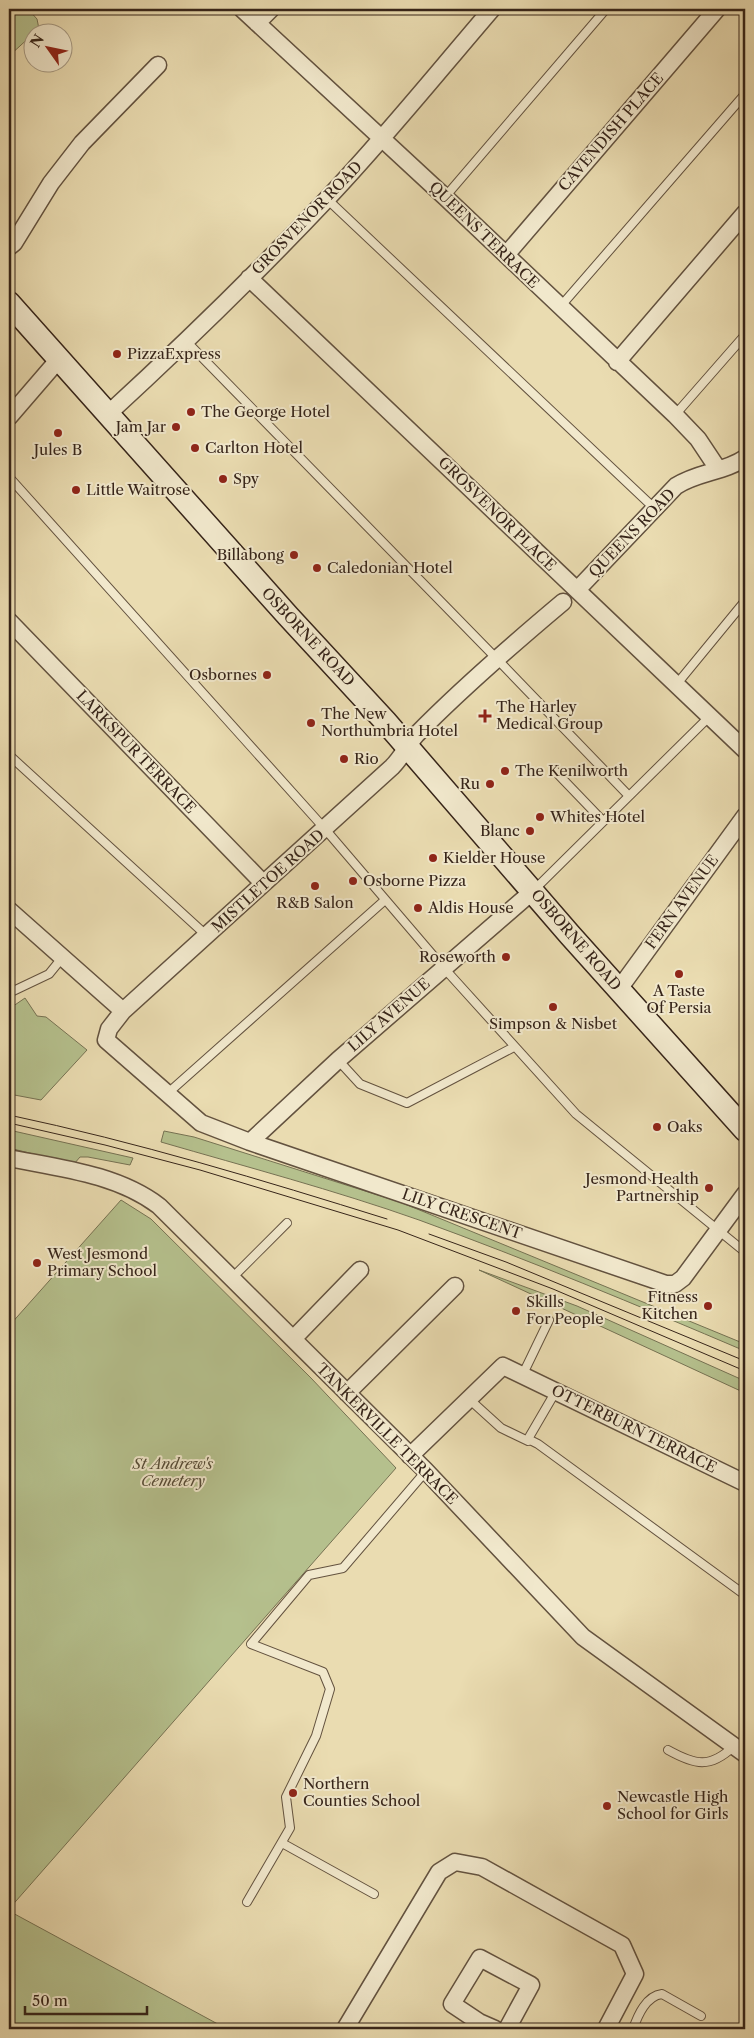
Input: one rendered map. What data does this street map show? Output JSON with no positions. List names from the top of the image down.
{
  "streets": {
    "main road": ["OSBORNE ROAD"],
    "street": [
      "CAVENDISH PLACE",
      "GROSVENOR ROAD",
      "QUEENS TERRACE",
      "GROSVENOR PLACE",
      "QUEENS ROAD",
      "LARKSPUR TERRACE",
      "MISTLETOE ROAD",
      "FERN AVENUE",
      "LILY AVENUE",
      "LILY CRESCENT",
      "OTTERBURN TERRACE",
      "TANKERVILLE TERRACE"
    ]
  },
  "crossings": [
    ["CAVENDISH PLACE", "QUEENS TERRACE"],
    ["GROSVENOR ROAD", "QUEENS TERRACE"],
    ["GROSVENOR ROAD", "GROSVENOR PLACE"],
    ["GROSVENOR ROAD", "OSBORNE ROAD"],
    ["QUEENS TERRACE", "QUEENS ROAD"],
    ["GROSVENOR PLACE", "QUEENS ROAD"],
    ["OSBORNE ROAD", "MISTLETOE ROAD"],
    ["OSBORNE ROAD", "FERN AVENUE"],
    ["OSBORNE ROAD", "LILY AVENUE"],
    ["LARKSPUR TERRACE", "MISTLETOE ROAD"],
    ["MISTLETOE ROAD", "LILY CRESCENT"],
    ["LILY AVENUE", "LILY CRESCENT"]
  ],
  "parks": ["St Andrew's Cemetery"],
  "places": {
    "other": [
      "PizzaExpress",
      "The George Hotel",
      "Jam Jar",
      "Jules B",
      "Carlton Hotel",
      "Spy",
      "Little Waitrose",
      "Billabong",
      "Caledonian Hotel",
      "Osbornes",
      "The New Northumbria Hotel",
      "Rio",
      "The Kenilworth",
      "Ru",
      "Whites Hotel",
      "Blanc",
      "Kielder House",
      "Osborne Pizza",
      "R&B Salon",
      "Aldis House",
      "Roseworth",
      "A Taste Of Persia",
      "Simpson & Nisbet",
      "Oaks",
      "Jesmond Health Partnership",
      "West Jesmond Primary School",
      "Fitness Kitchen",
      "Skills For People",
      "Northern Counties School",
      "Newcastle High School for Girls"
    ],
    "health": ["The Harley Medical Group"]
  },
  "scale_bar": "50 m",
  "north": "top left"
}
